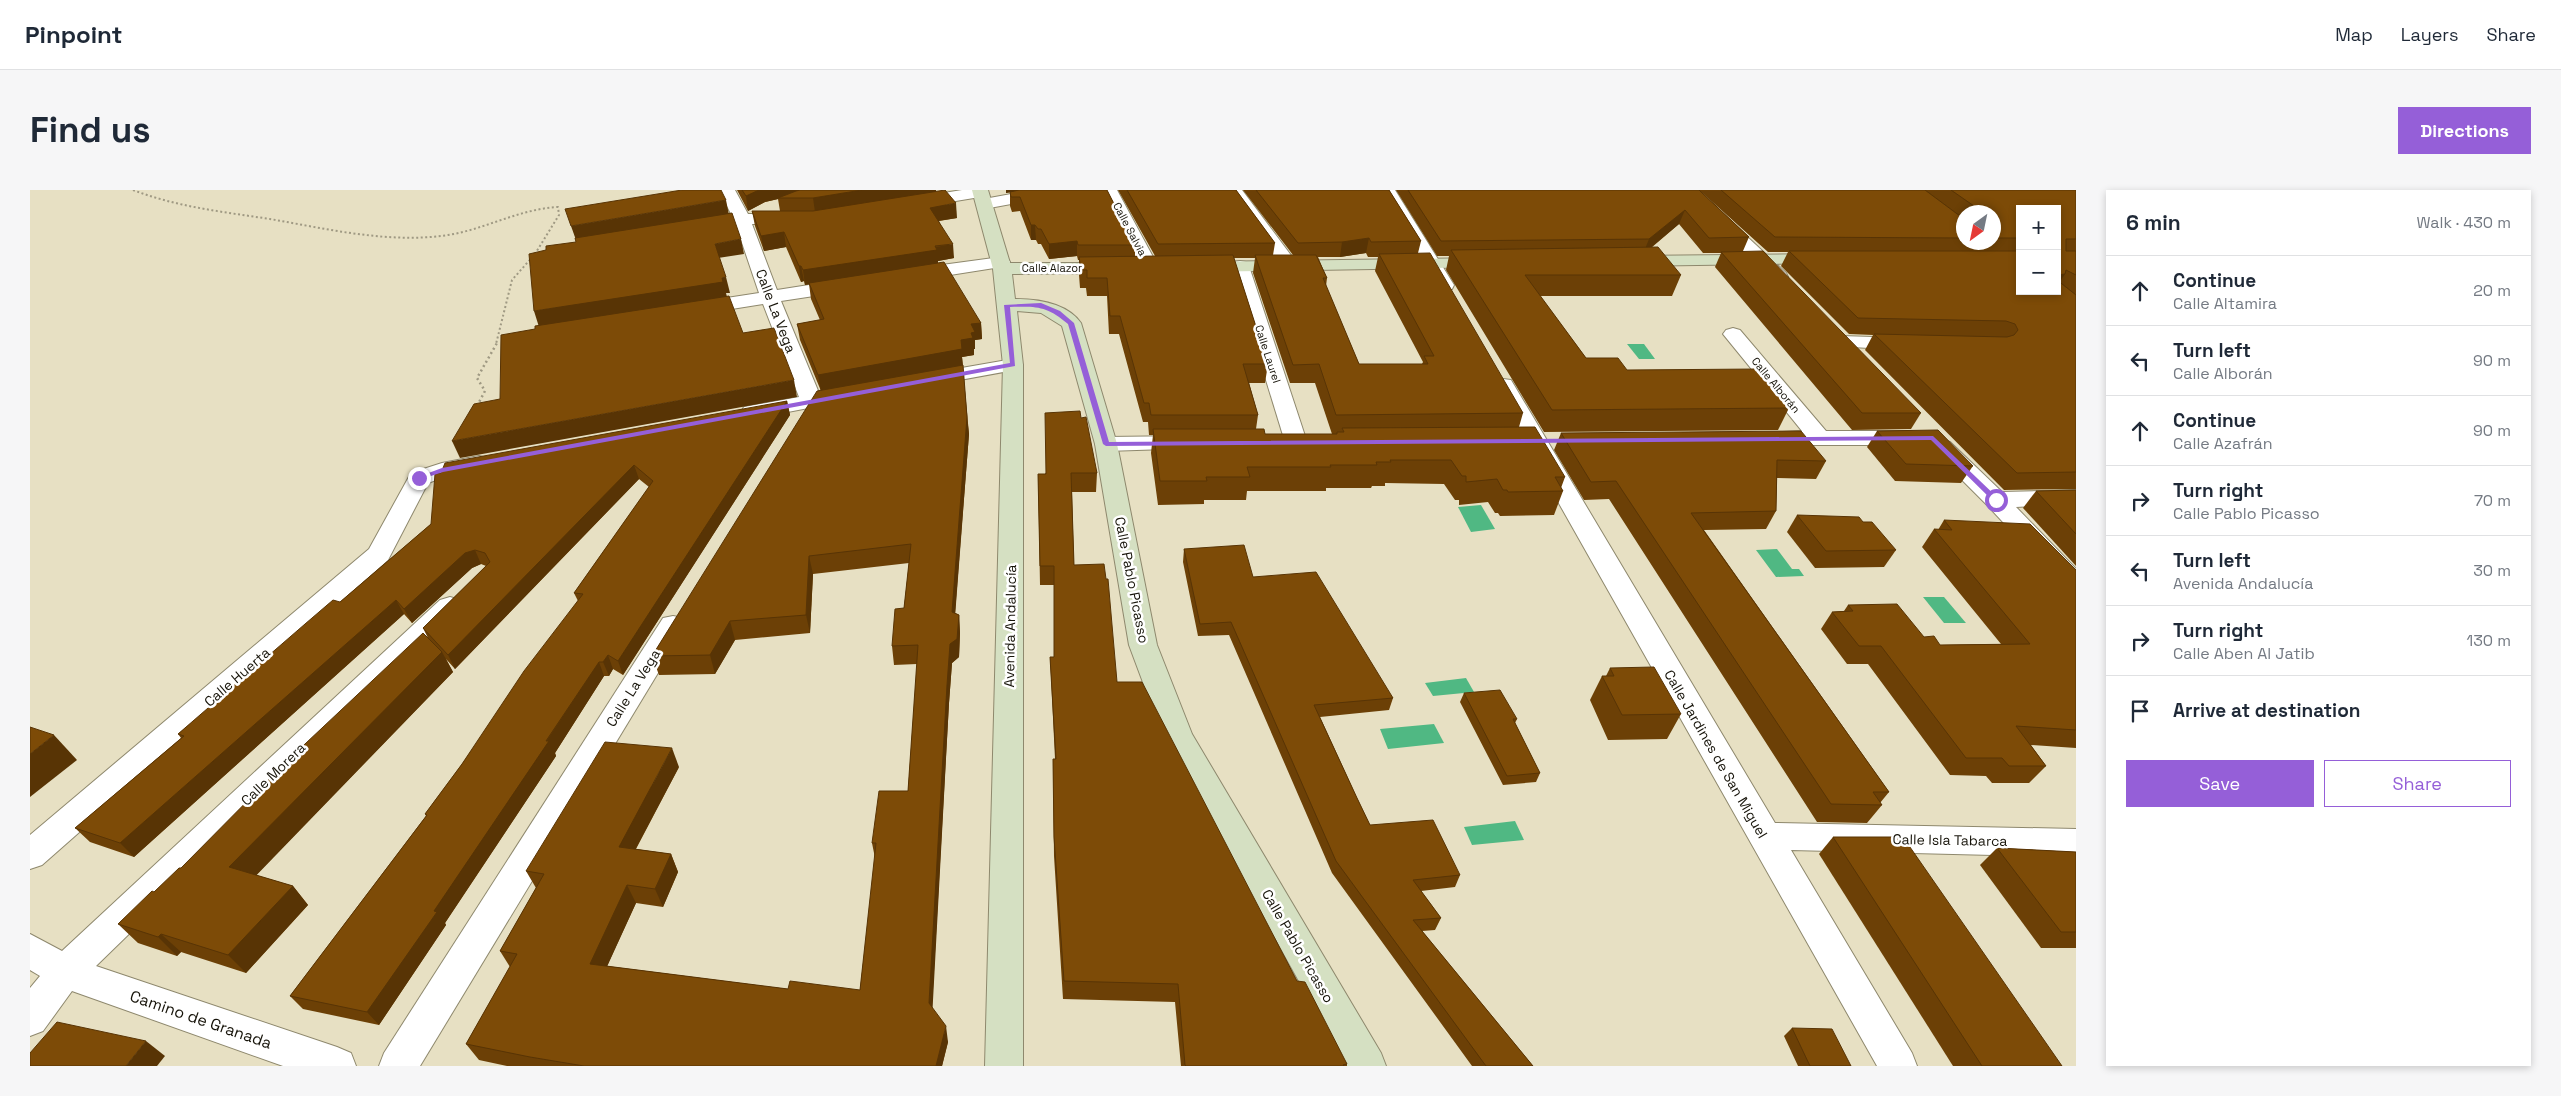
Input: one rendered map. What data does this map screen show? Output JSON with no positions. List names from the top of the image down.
{
  "streets": {
    "street": [
      "Calle Salvia",
      "Calle Alazor",
      "Calle La Vega",
      "Calle Laurel",
      "Calle Alborán",
      "Calle Pablo Picasso",
      "Avenida Andalucía",
      "Calle Huerta",
      "Calle Jardines de San Miguel",
      "Calle Morera",
      "Calle Isla Tabarca",
      "Camino de Granada"
    ]
  },
  "crossings": [
    ["Calle Salvia", "Calle Alazor"],
    ["Calle Alazor", "Calle Laurel"],
    ["Calle Alazor", "Avenida Andalucía"],
    ["Calle Pablo Picasso", "Avenida Andalucía"],
    ["Calle Jardines de San Miguel", "Calle Isla Tabarca"],
    ["Calle Morera", "Camino de Granada"]
  ],
  "north": "bottom left",
  "page": {
    "header": "Pinpoint",
    "nav": ["Map", "Layers", "Share"],
    "buttons": [
      "Directions",
      ["Save", "Share"]
    ],
    "title": "Find us",
    "heading": ["6 min", "Walk · 430 m"],
    "map_buttons": ["+", "−"],
    "list": [
      ["Continue", "Calle Altamira", "20 m"],
      ["Turn left", "Calle Alborán", "90 m"],
      ["Continue", "Calle Azafrán", "90 m"],
      ["Turn right", "Calle Pablo Picasso", "70 m"],
      ["Turn left", "Avenida Andalucía", "30 m"],
      ["Turn right", "Calle Aben Al Jatib", "130 m"],
      "Arrive at destination"
    ]
  }
}
